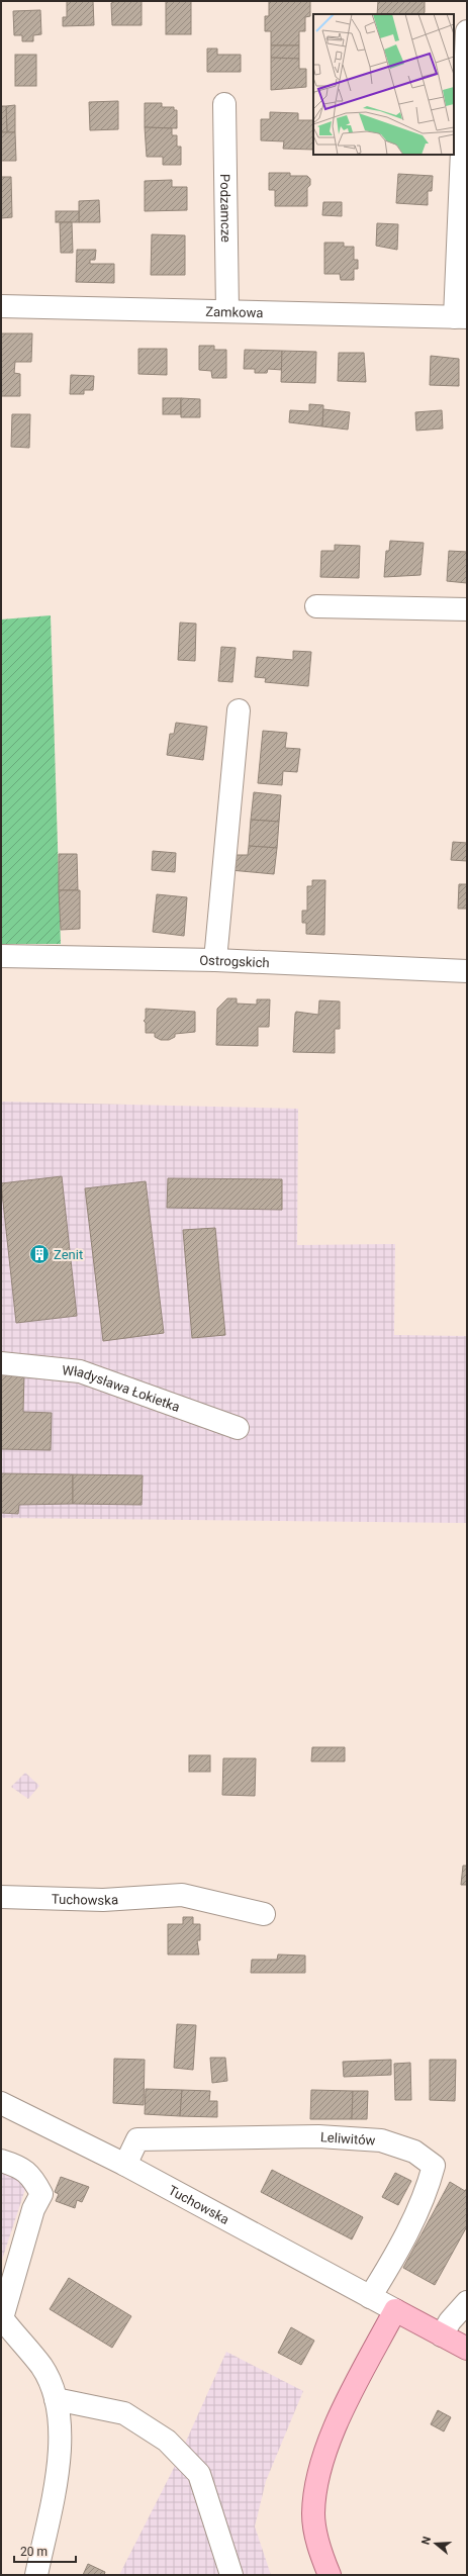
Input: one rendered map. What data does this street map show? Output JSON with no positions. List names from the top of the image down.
{
  "streets": {
    "main road": ["Tuchowska"],
    "street": [
      "Podzamcze",
      "Zamkowa",
      "Ostrogskich",
      "Władysława Łokietka",
      "Leliwitów"
    ]
  },
  "crossings": [
    ["Podzamcze", "Zamkowa"],
    ["Tuchowska", "Leliwitów"]
  ],
  "places": {
    "building": ["Zenit"]
  },
  "scale_bar": "20 m",
  "north": "left"
}
